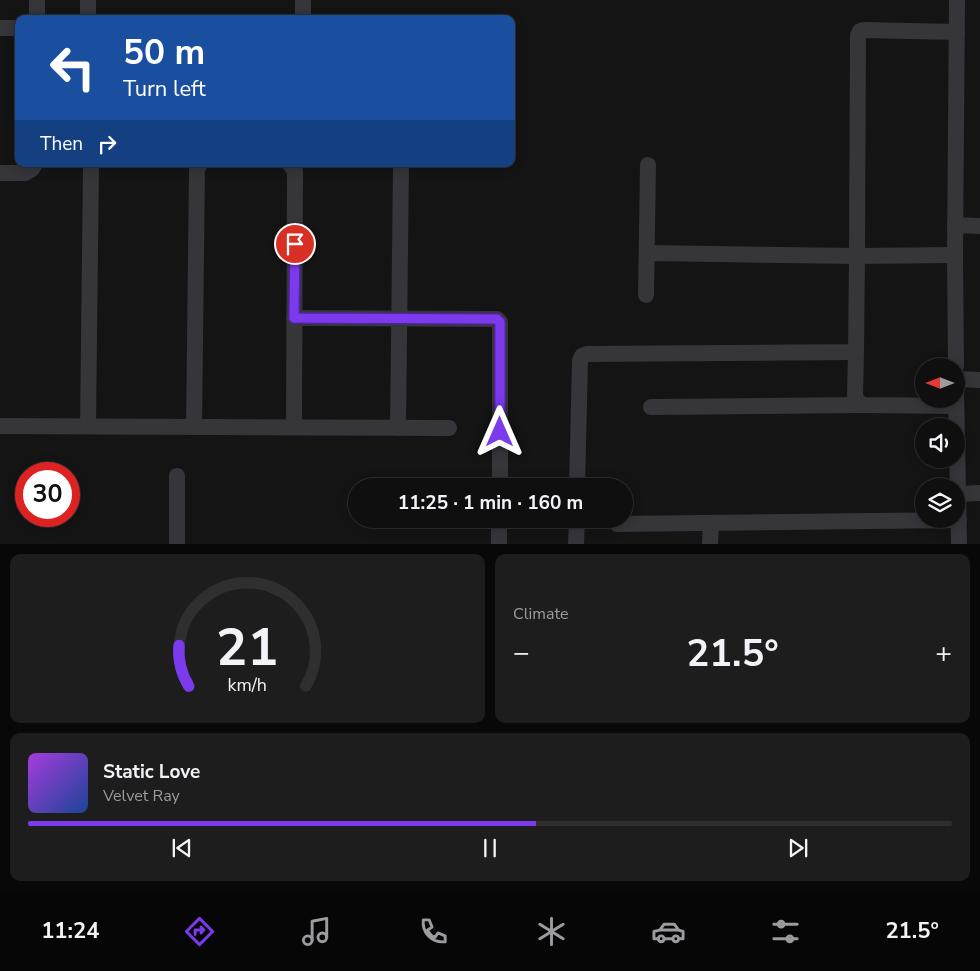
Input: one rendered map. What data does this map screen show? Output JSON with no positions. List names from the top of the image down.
{
  "north": "left",
  "page": {
    "turn": ["50 m", "Turn left"],
    "then": "Then",
    "limit": "30",
    "trip": "11:25 · 1 min · 160 m",
    "tile": "Climate",
    "heat": ["−", "21.5°", "+"],
    "song": ["Static Love", "Velvet Ray"],
    "tabs": ["11:24", "21.5°"],
    "gauge": ["21", "km/h"]
  }
}
